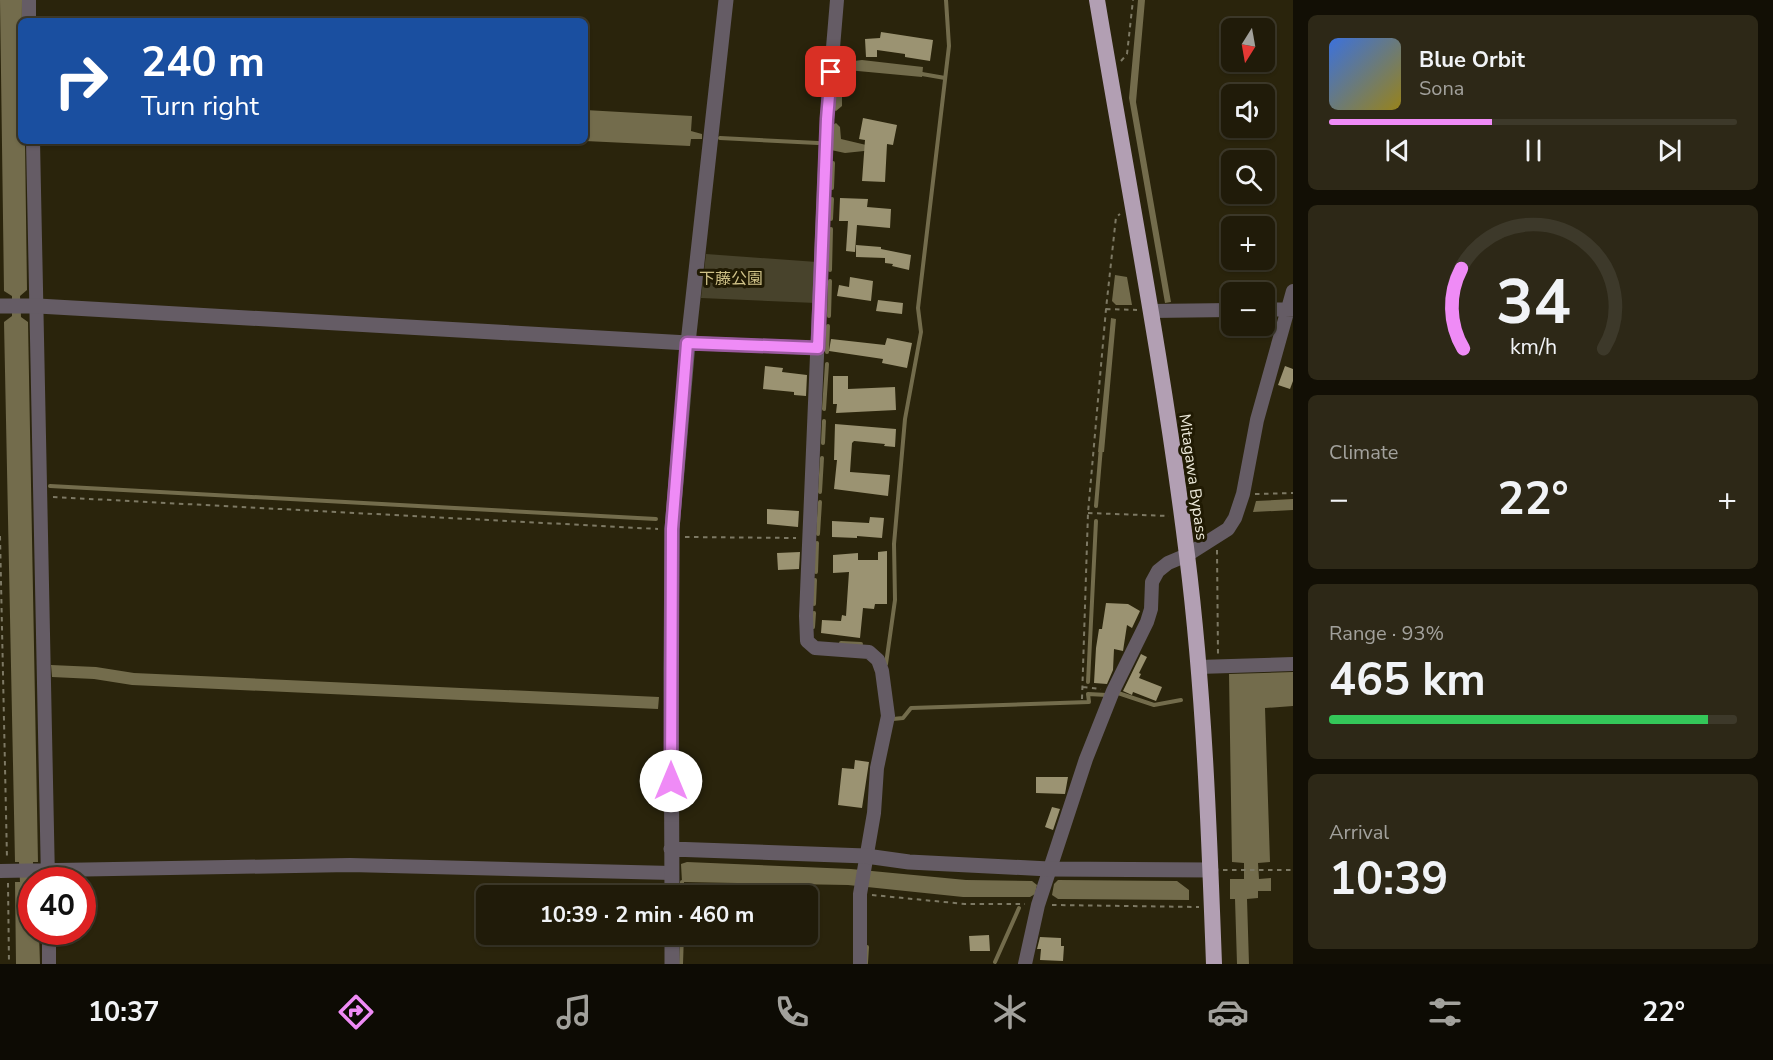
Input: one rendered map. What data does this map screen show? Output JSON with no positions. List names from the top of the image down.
{
  "streets": {
    "highway": ["Mitagawa Bypass"]
  },
  "parks": ["下藤公園"],
  "north": "bottom",
  "page": {
    "map_buttons": ["+", "−"],
    "turn": ["240 m", "Turn right"],
    "song": ["Blue Orbit", "Sona"],
    "tile": [
      "Climate",
      ["Range · 93%", "465 km"],
      ["Arrival", "10:39"]
    ],
    "heat": ["−", "22°", "+"],
    "limit": "40",
    "trip": "10:39 · 2 min · 460 m",
    "tabs": ["10:37", "22°"],
    "gauge": ["34", "km/h"]
  }
}
